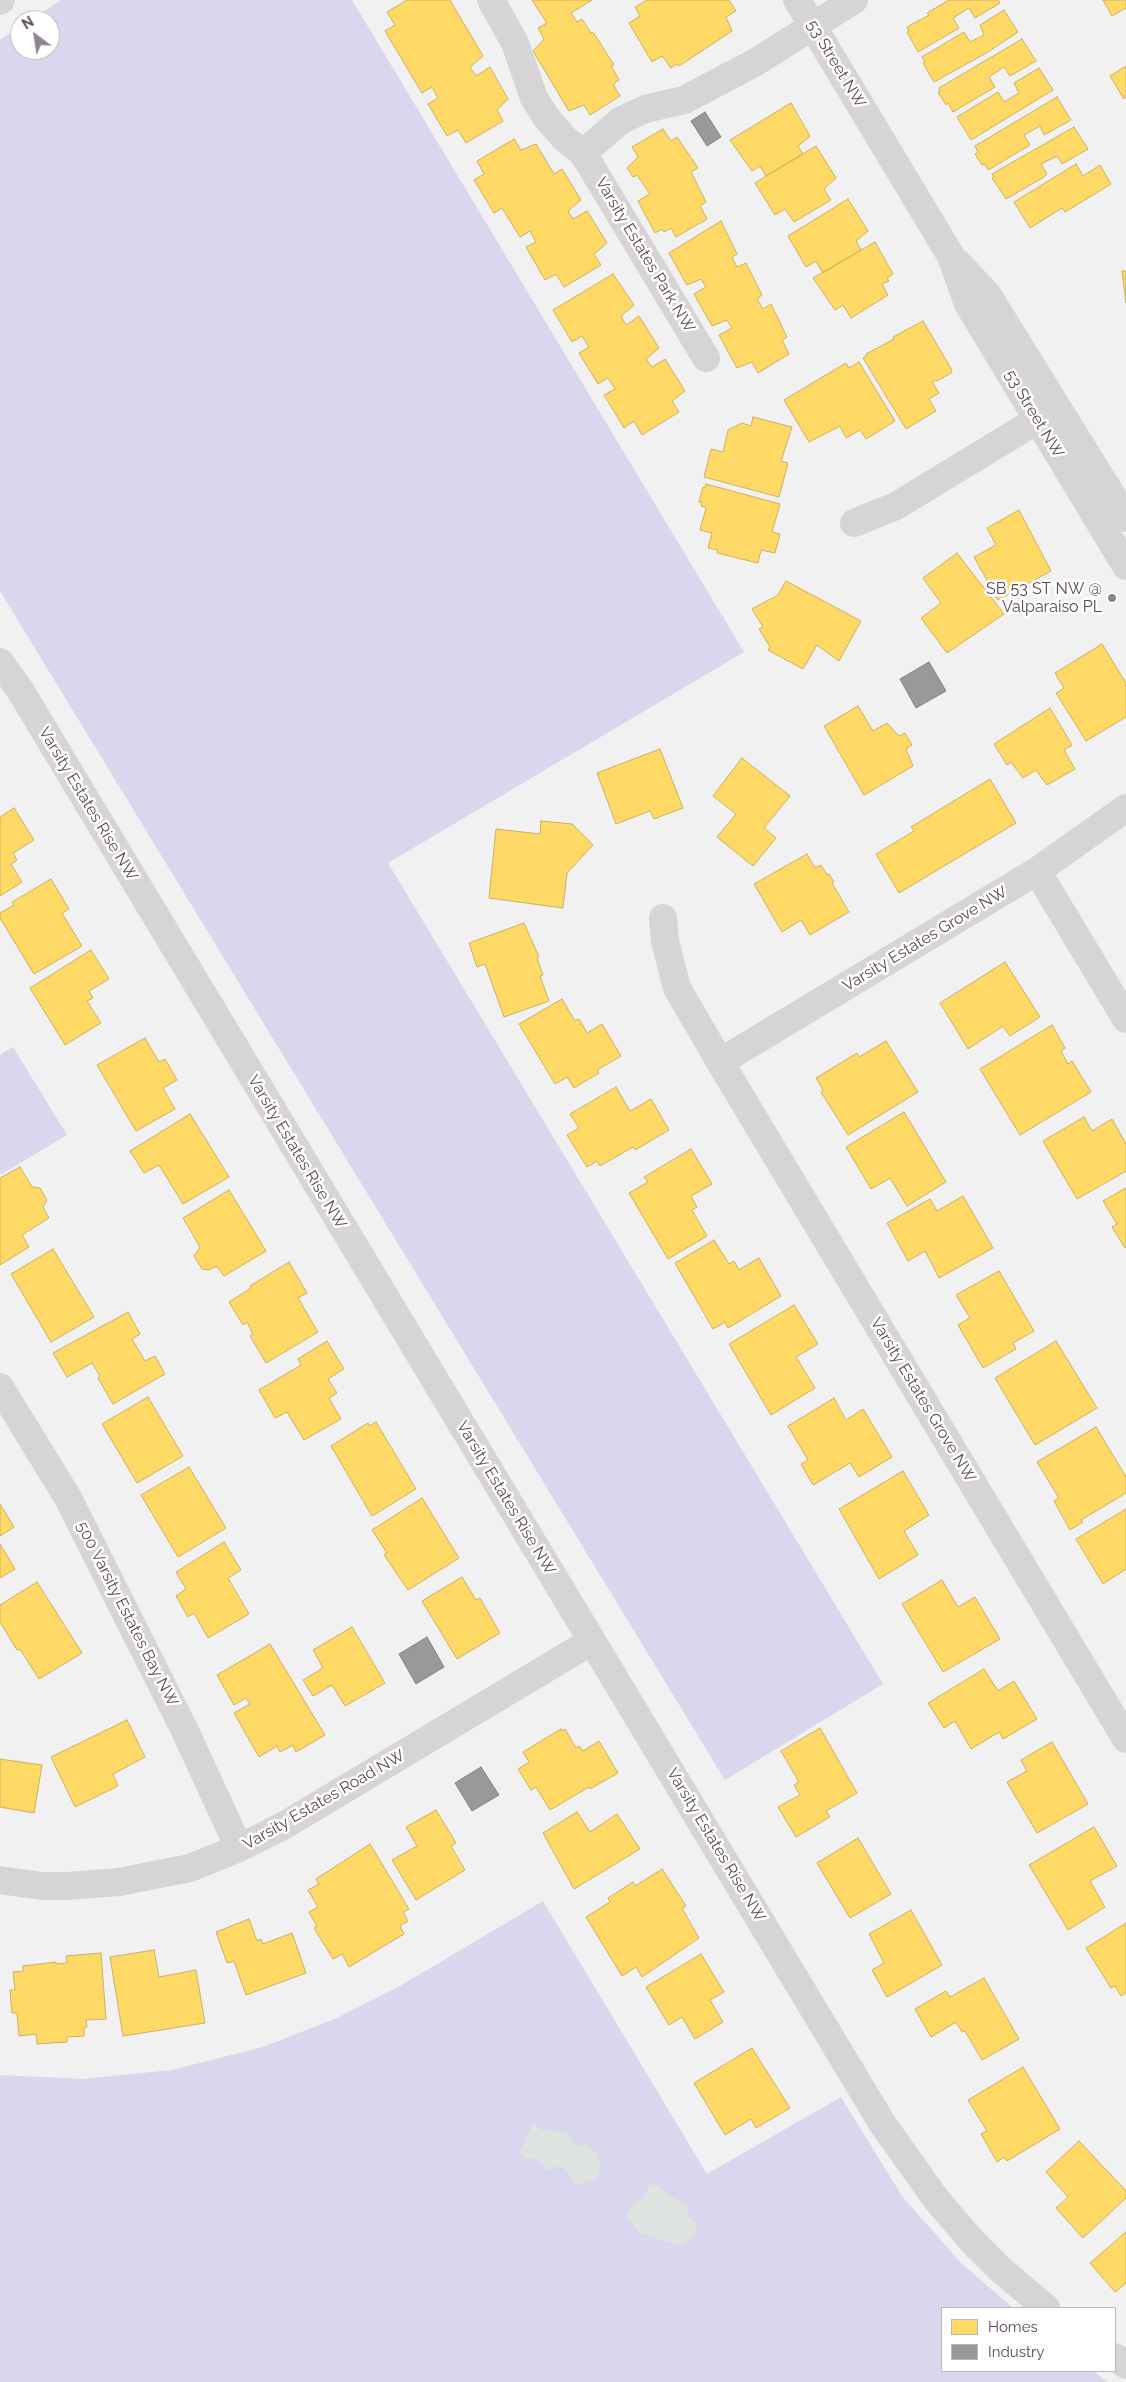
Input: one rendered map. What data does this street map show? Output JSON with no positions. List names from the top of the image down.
{
  "streets": {
    "street": [
      "53 Street NW",
      "Varsity Estates Park NW",
      "Varsity Estates Rise NW",
      "Varsity Estates Grove NW",
      "500 Varsity Estates Bay NW",
      "Varsity Estates Road NW"
    ]
  },
  "crossings": [
    ["Varsity Estates Rise NW", "Varsity Estates Road NW"],
    ["500 Varsity Estates Bay NW", "Varsity Estates Road NW"]
  ],
  "places": ["SB 53 ST NW @ Valparaiso PL"],
  "legend": ["Homes", "Industry"],
  "north": "top left"
}
